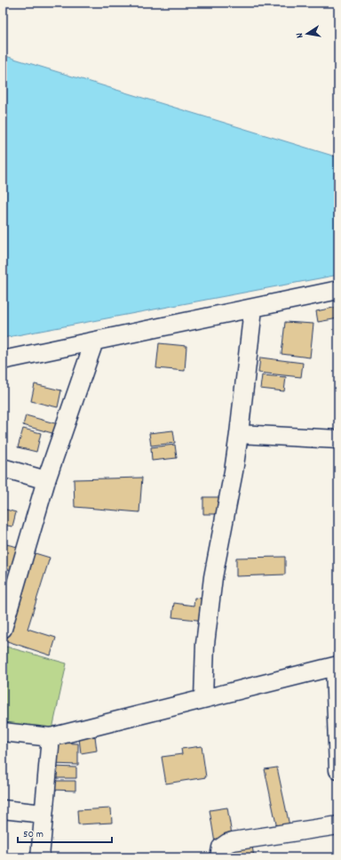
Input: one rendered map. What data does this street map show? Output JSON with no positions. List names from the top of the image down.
{
  "scale_bar": "50 m",
  "north": "left"
}
